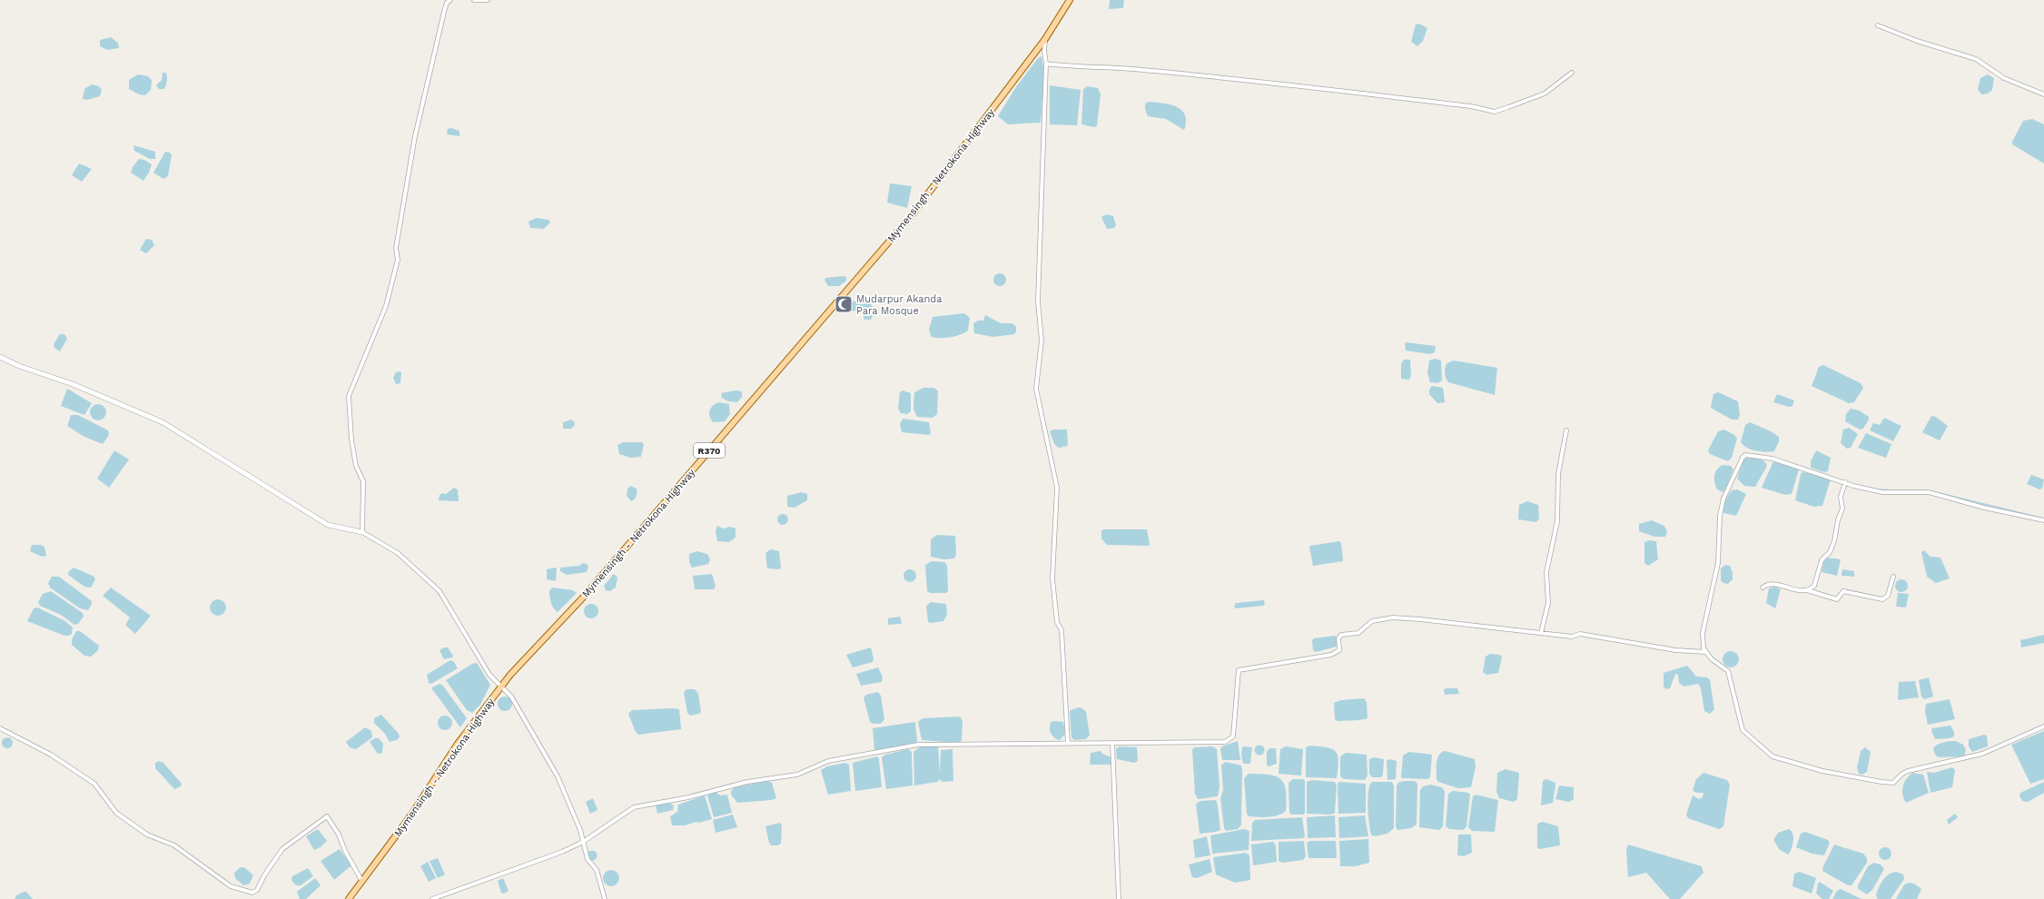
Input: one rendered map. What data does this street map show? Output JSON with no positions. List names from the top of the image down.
{
  "streets": {
    "main road": ["Mymensingh - Netrokona Highway", "R370"]
  },
  "places": {
    "mosque": ["Mudarpur Akanda Para Mosque"]
  }
}
